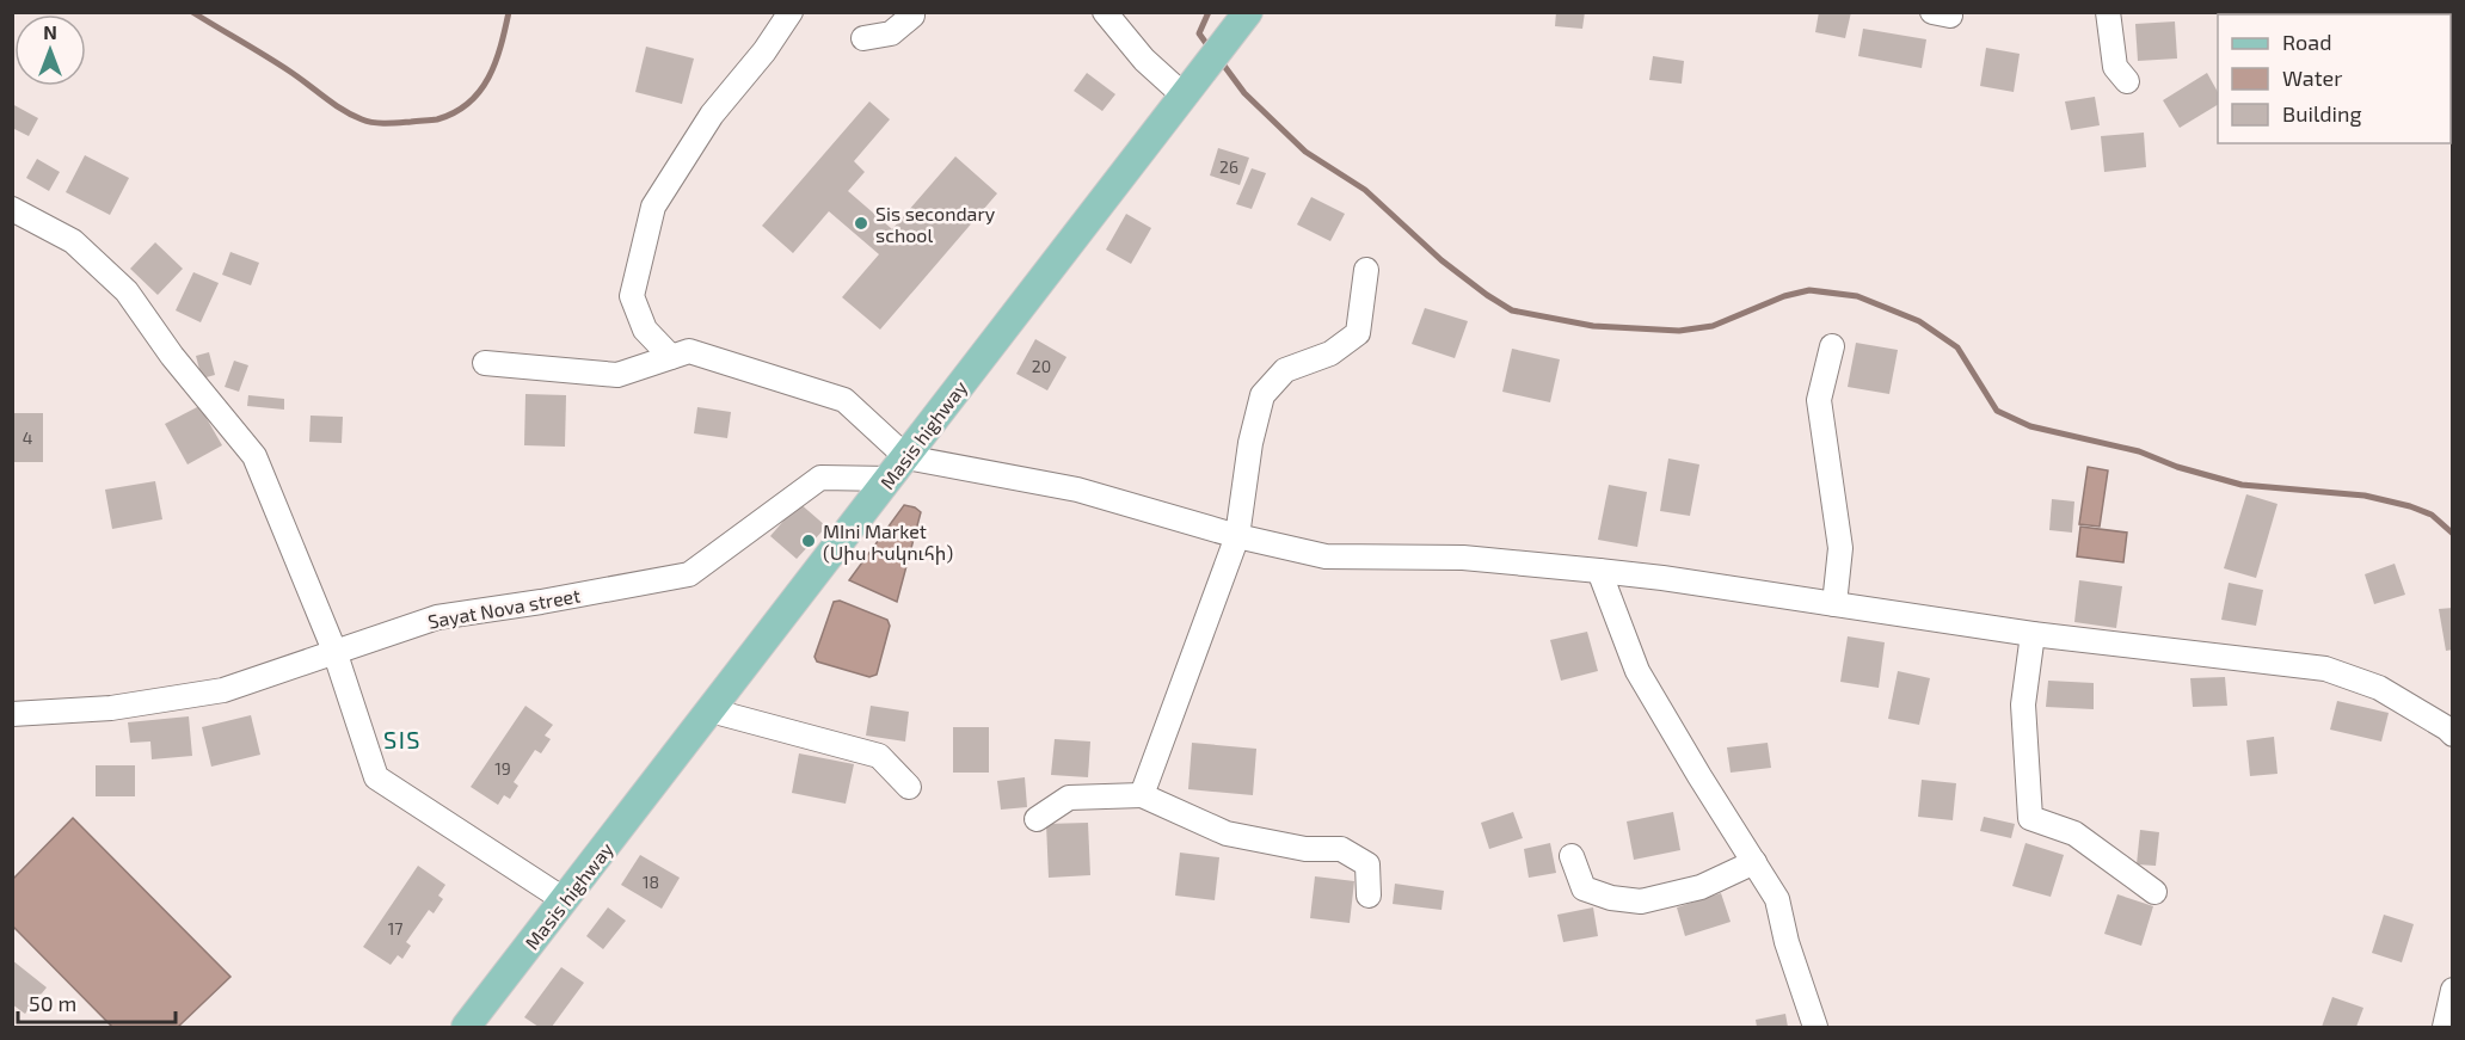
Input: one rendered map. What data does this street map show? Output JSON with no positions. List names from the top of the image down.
{
  "streets": {
    "main road": ["Masis highway"],
    "street": ["Sayat Nova street"]
  },
  "crossings": [
    ["Masis highway", "Sayat Nova street"]
  ],
  "districts": ["SIS"],
  "places": ["Sis secondary school", "MIni Market (Սիս Իսկուհի)"],
  "house_numbers": [
    "26",
    "20",
    "4",
    "19",
    "18",
    "17"
  ],
  "legend": ["Road", "Water", "Building"],
  "scale_bar": "50 m",
  "north": "top"
}
